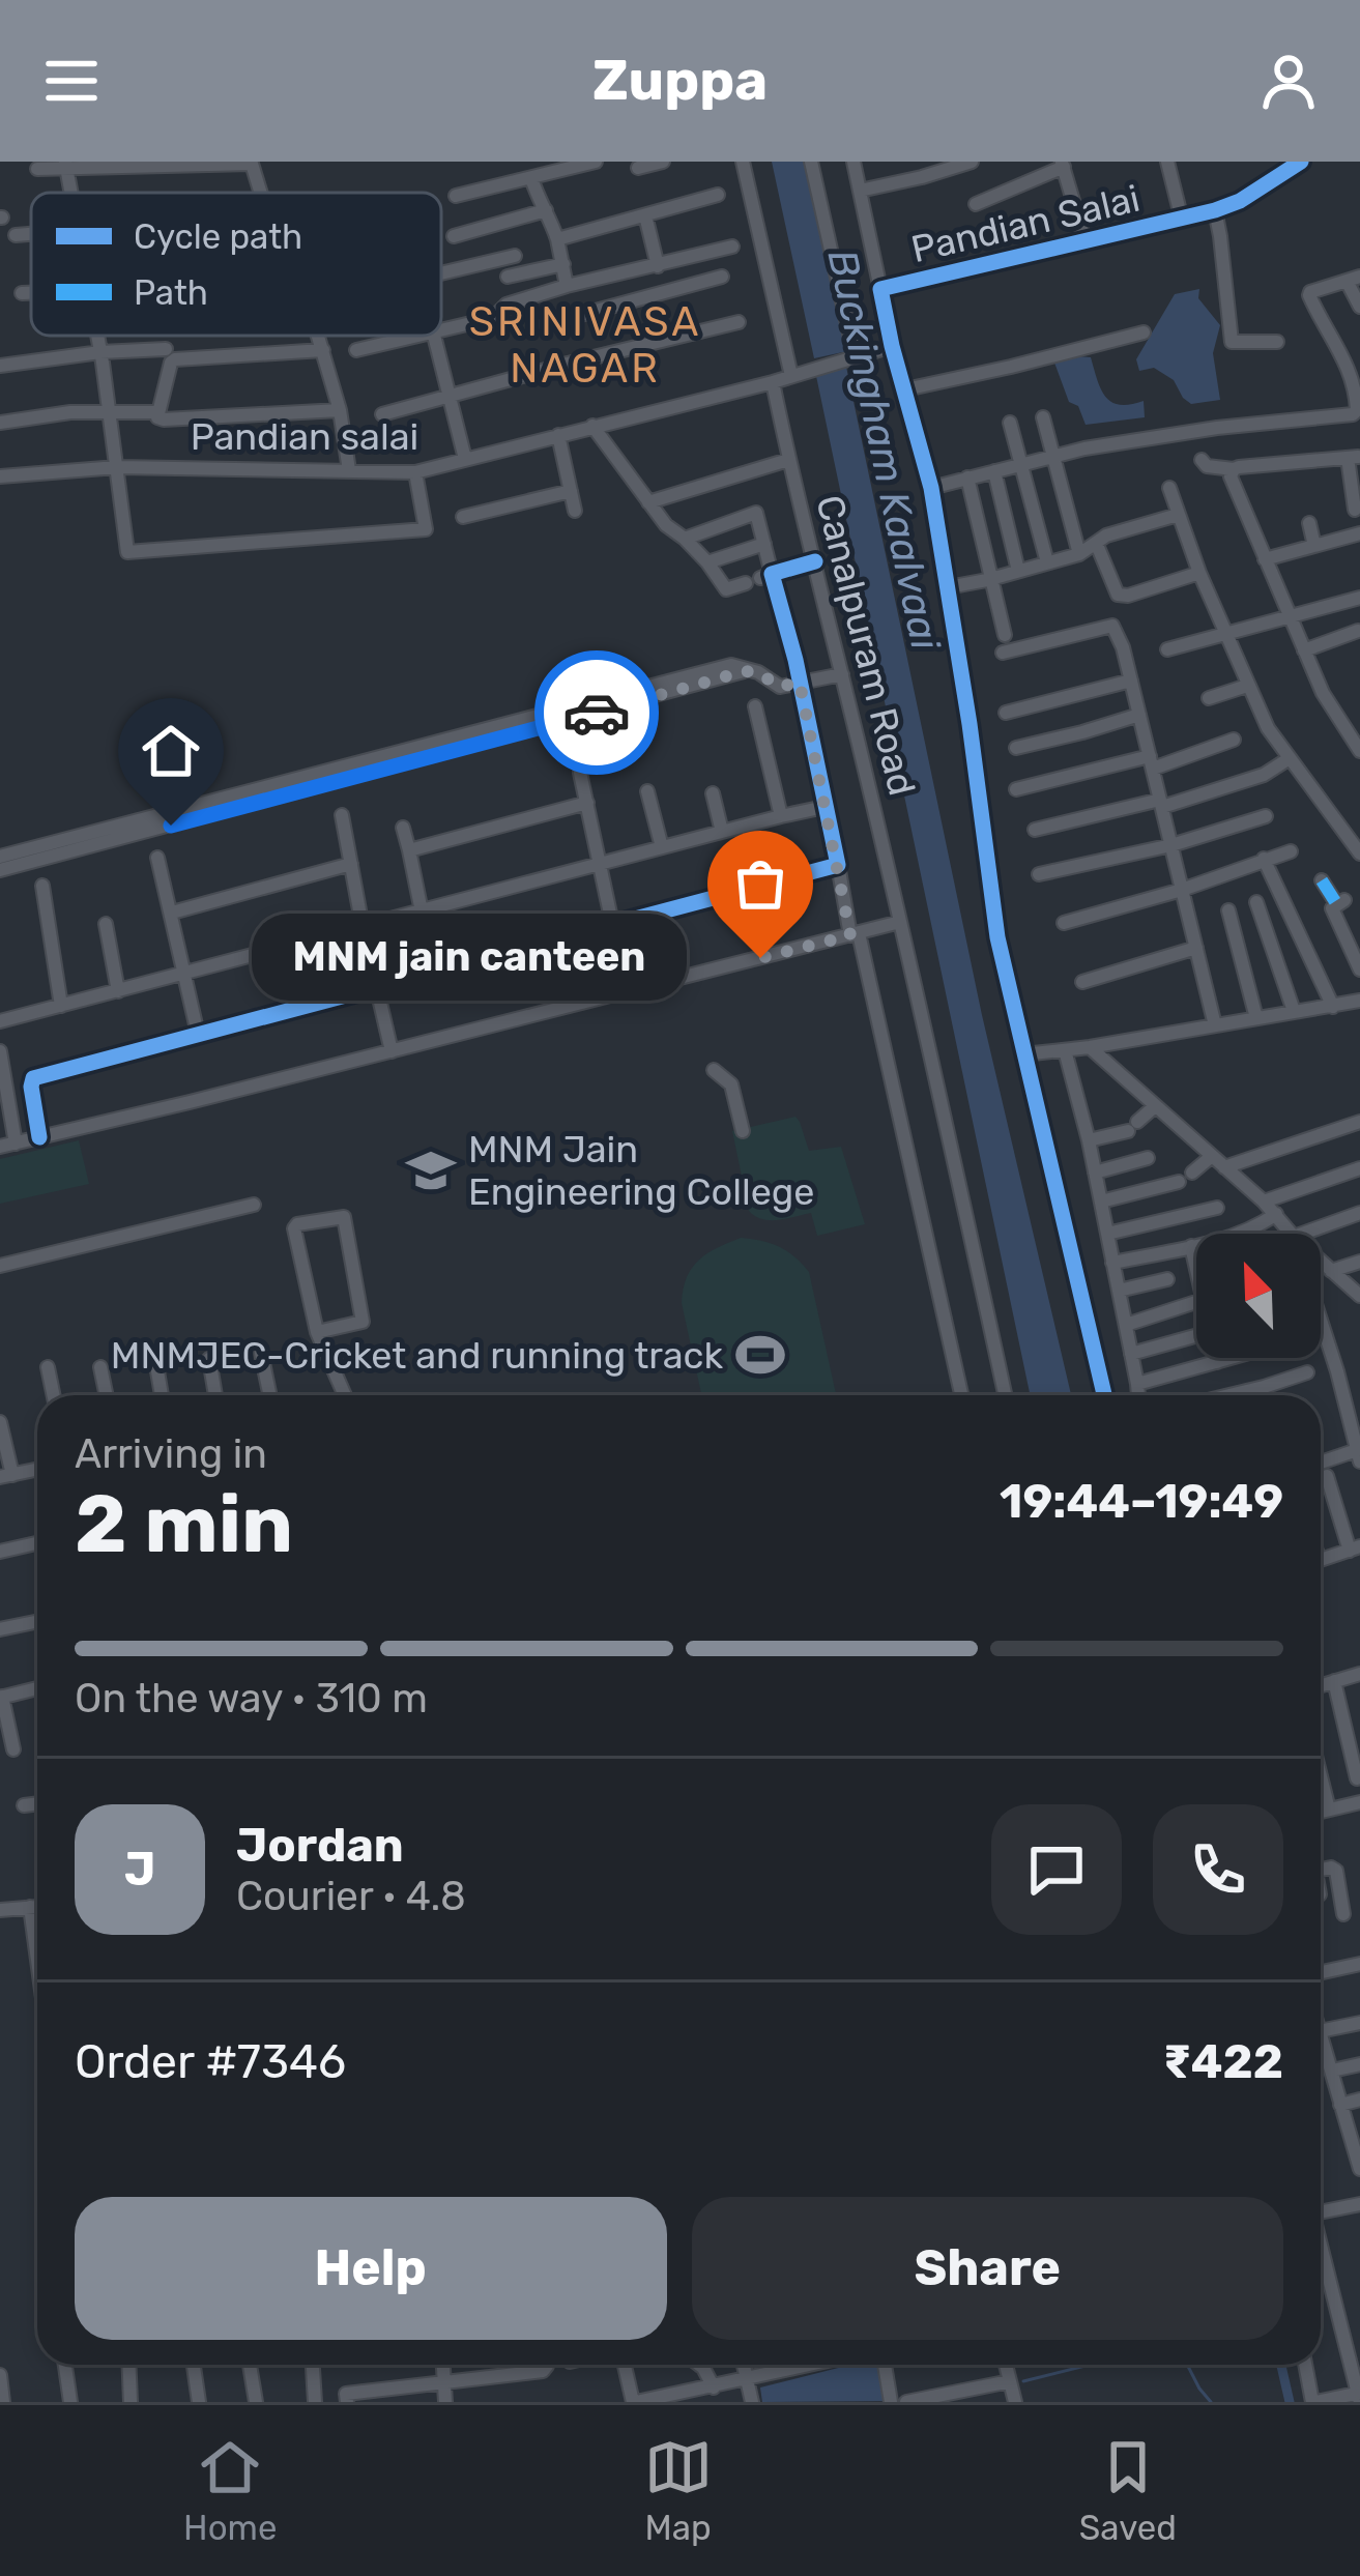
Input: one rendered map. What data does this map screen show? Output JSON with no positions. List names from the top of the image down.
{
  "streets": {
    "street": ["Pandian Salai", "Pandian salai", "Canalpuram Road"]
  },
  "crossings": [
    ["Pandian Salai", "Pandian salai"],
    ["Pandian salai", "Canalpuram Road"]
  ],
  "districts": ["SRINIVASA NAGAR"],
  "water": ["Buckingham Kaalvaai"],
  "places": {
    "other": ["MNM jain canteen"],
    "school or university": ["MNM Jain Engineering College"],
    "sports": ["MNMJEC-Cricket and running track"]
  },
  "legend": ["Cycle path", "Path"],
  "north": "top left",
  "page": {
    "header": "Zuppa",
    "bubble": "MNM jain canteen",
    "heading": ["2 min", "Arriving in", "19:44–19:49"],
    "panel": [
      "Jordan",
      "Courier · 4.8",
      "Order #7346",
      "₹422"
    ],
    "bar": "On the way · 310 m",
    "round": "J",
    "buttons": ["Help", "Share"],
    "tabs": ["Home", "Map", "Saved"]
  }
}
